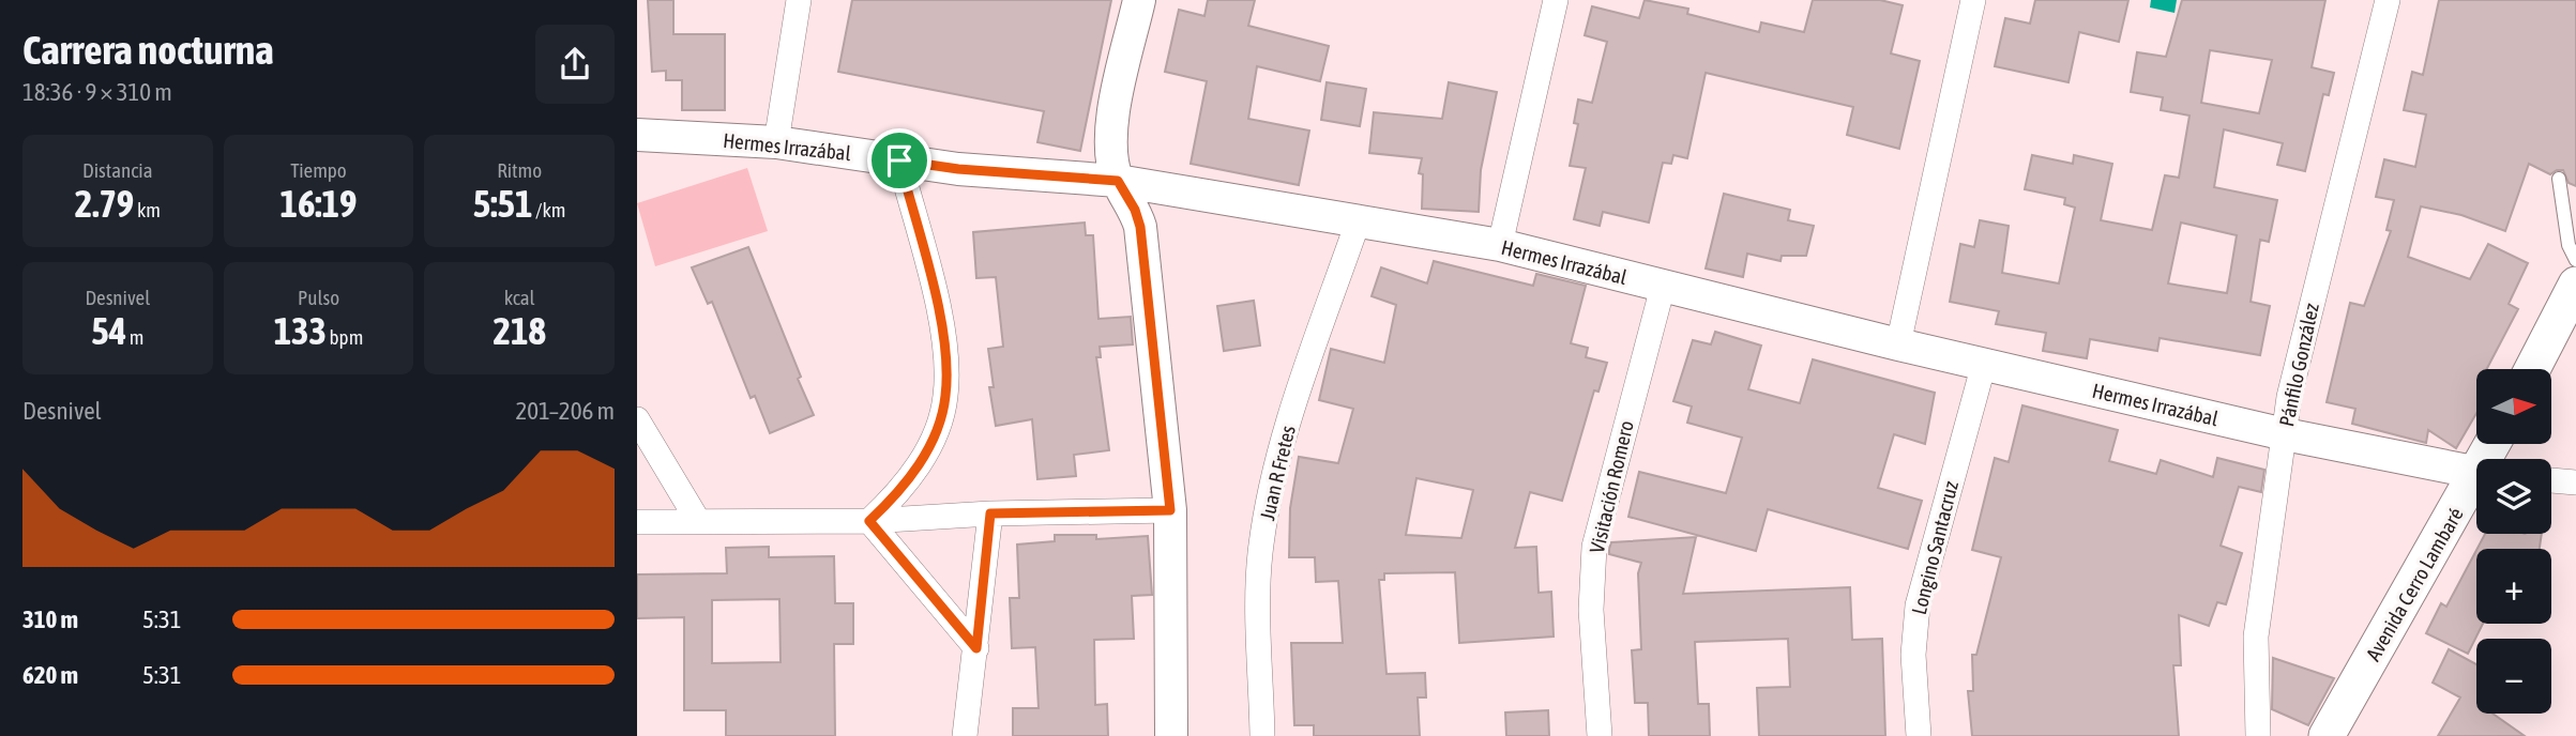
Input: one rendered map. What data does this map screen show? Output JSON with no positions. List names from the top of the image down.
{
  "streets": {
    "main road": ["Avenida Cerro Lambaré"],
    "street": [
      "Hermes Irrazábal",
      "Pánfilo González",
      "Juan R Fretes",
      "Visitación Romero",
      "Longino Santacruz"
    ]
  },
  "crossings": [
    ["Hermes Irrazábal", "Pánfilo González"],
    ["Hermes Irrazábal", "Juan R Fretes"],
    ["Hermes Irrazábal", "Visitación Romero"],
    ["Hermes Irrazábal", "Longino Santacruz"]
  ],
  "north": "right",
  "page": {
    "heading": ["Carrera nocturna", "18:36 · 9 × 310 m"],
    "stats": [
      ["Distancia", "2.79 km"],
      ["Tiempo", "16:19"],
      ["Ritmo", "5:51 /km"],
      ["Desnivel", "54 m"],
      ["Pulso", "133 bpm"],
      ["kcal", "218"]
    ],
    "map_buttons": ["+", "−"],
    "chart": ["Desnivel", "201–206 m"],
    "list": [
      {
        "name": "310 m",
        "note": "5:31"
      },
      {
        "name": "620 m",
        "note": "5:31"
      }
    ]
  }
}
